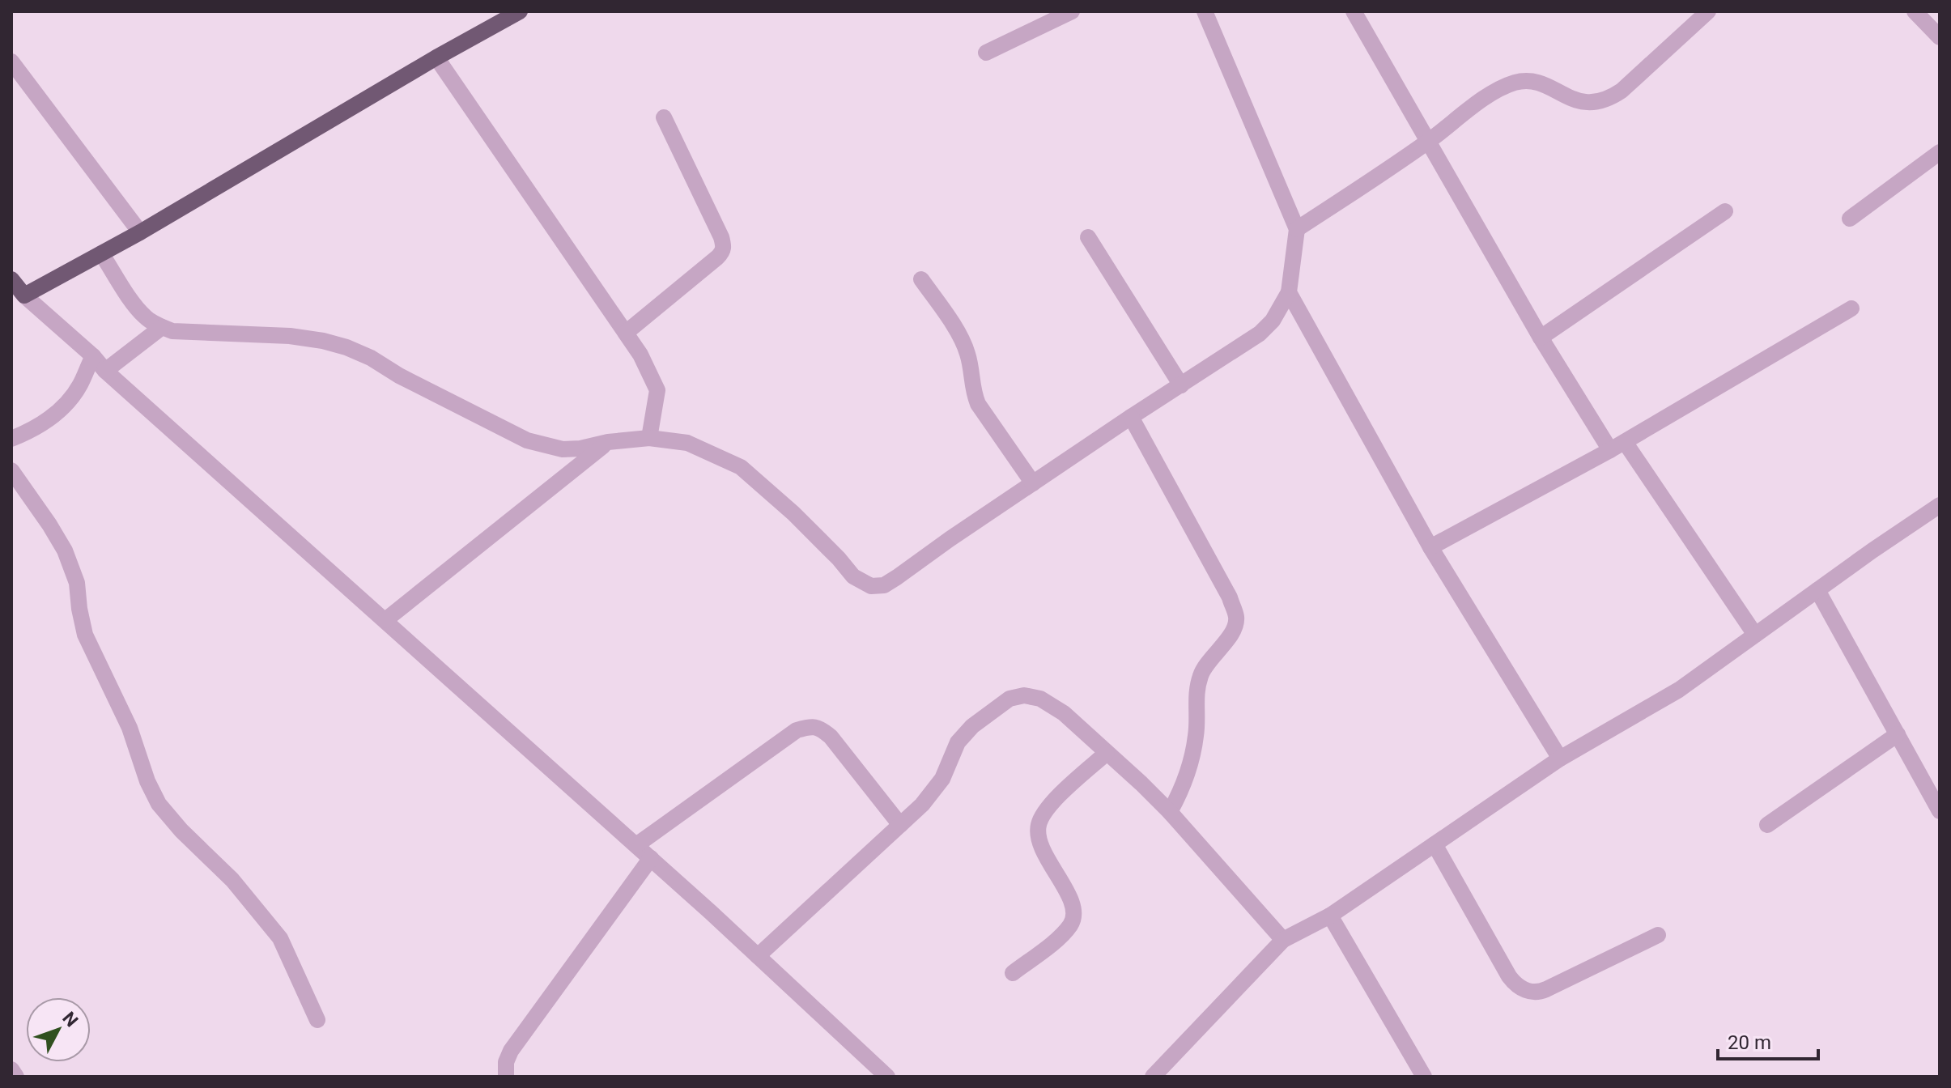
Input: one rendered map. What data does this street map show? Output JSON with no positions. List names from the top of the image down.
{
  "scale_bar": "20 m",
  "north": "top right"
}
